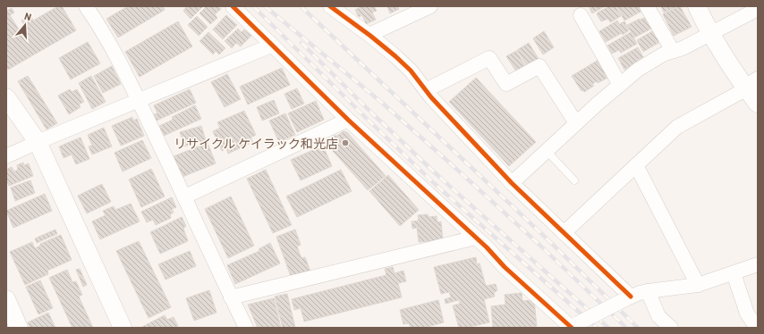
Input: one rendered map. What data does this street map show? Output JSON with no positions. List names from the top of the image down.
{
  "places": ["リサイクル ケイラック和光店"],
  "north": "top"
}
